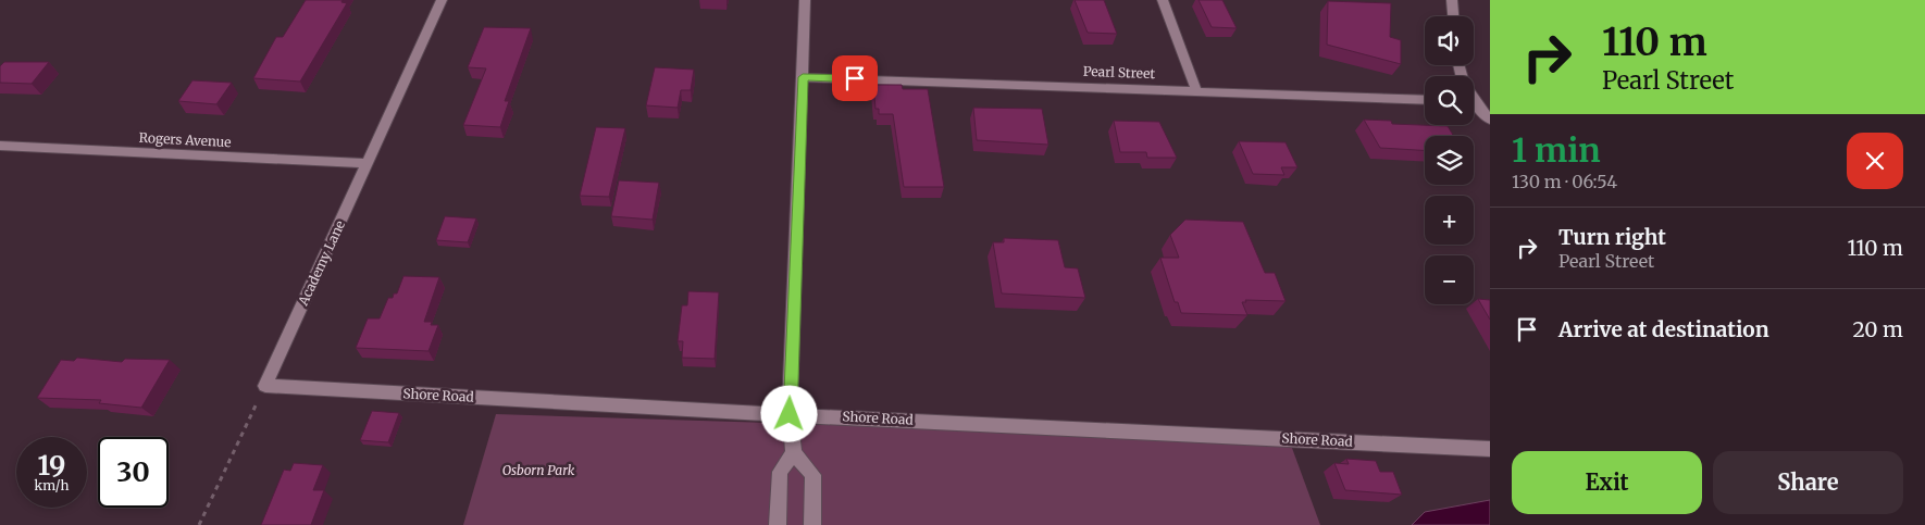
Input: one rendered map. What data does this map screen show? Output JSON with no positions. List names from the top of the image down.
{
  "streets": {
    "street": [
      "Pearl Street",
      "Rogers Avenue",
      "Academy Lane",
      "Shore Road"
    ]
  },
  "crossings": [
    ["Rogers Avenue", "Academy Lane"],
    ["Academy Lane", "Shore Road"]
  ],
  "parks": ["Osborn Park"],
  "page": {
    "turn": ["110 m", "Pearl Street"],
    "map_buttons": ["+", "−"],
    "heading": ["1 min", "130 m · 06:54"],
    "list": [
      {
        "name": "Turn right",
        "note": "Pearl Street",
        "value": "110 m"
      },
      {
        "name": "Arrive at destination",
        "value": "20 m"
      }
    ],
    "speed": "19 km/h",
    "limit": "30",
    "buttons": ["Exit", "Share"]
  }
}
